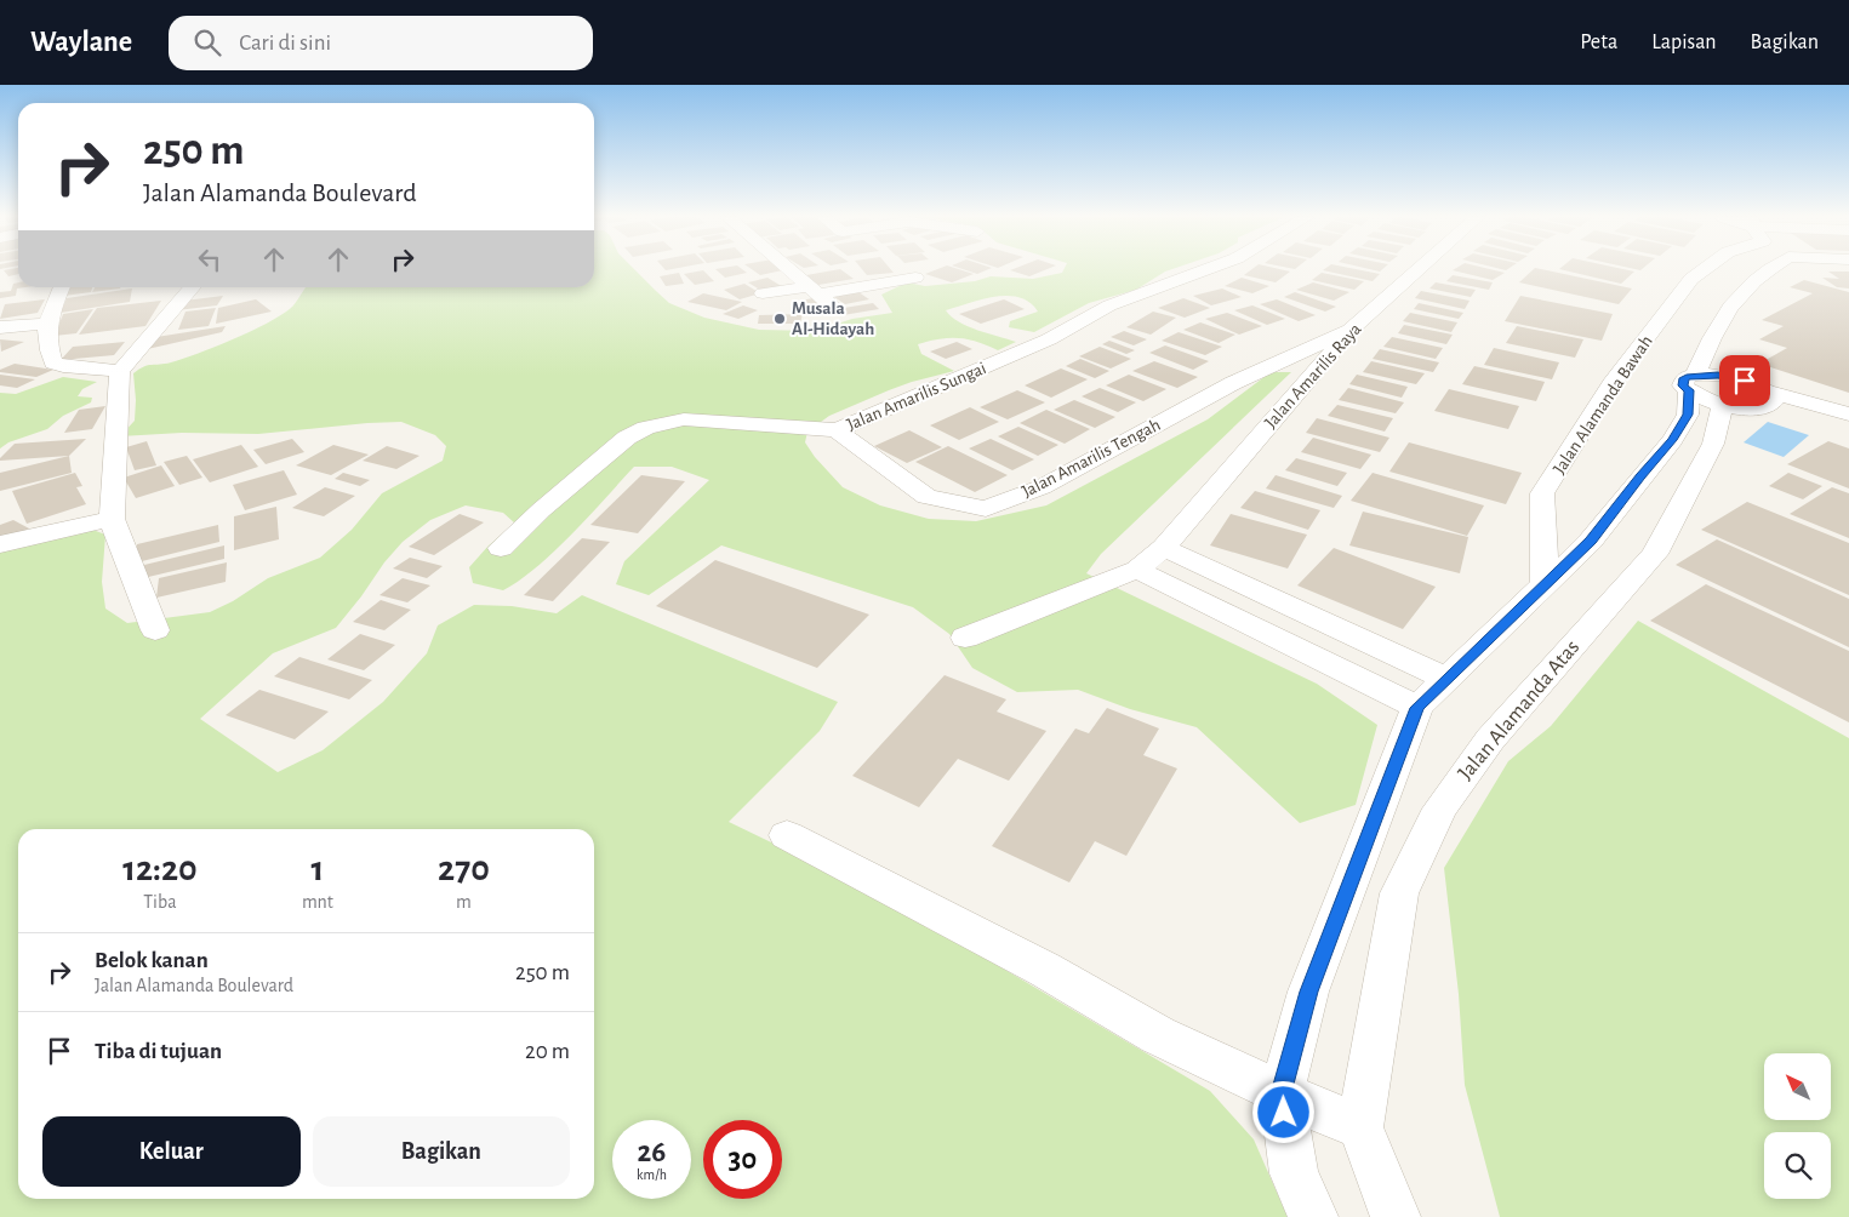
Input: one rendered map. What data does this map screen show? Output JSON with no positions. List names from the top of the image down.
{
  "streets": {
    "street": [
      "Jalan Amarilis Raya",
      "Jalan Amarilis Sungai",
      "Jalan Alamanda Bawah",
      "Jalan Amarilis Tengah",
      "Jalan Alamanda Atas"
    ]
  },
  "crossings": [
    ["Jalan Amarilis Raya", "Jalan Amarilis Tengah"],
    ["Jalan Amarilis Sungai", "Jalan Amarilis Tengah"]
  ],
  "places": ["Musala Al-Hidayah"],
  "north": "top left",
  "page": {
    "header": "Waylane",
    "search": "Cari di sini",
    "nav": ["Peta", "Lapisan", "Bagikan"],
    "turn": ["250 m", "Jalan Alamanda Boulevard"],
    "eta": [
      "12:20",
      "Tiba",
      "1",
      "mnt",
      "270",
      "m"
    ],
    "list": [
      {
        "name": "Belok kanan",
        "note": "Jalan Alamanda Boulevard",
        "value": "250 m"
      },
      {
        "name": "Tiba di tujuan",
        "value": "20 m"
      }
    ],
    "buttons": ["Keluar", "Bagikan"],
    "speed": "26 km/h",
    "limit": "30"
  }
}
